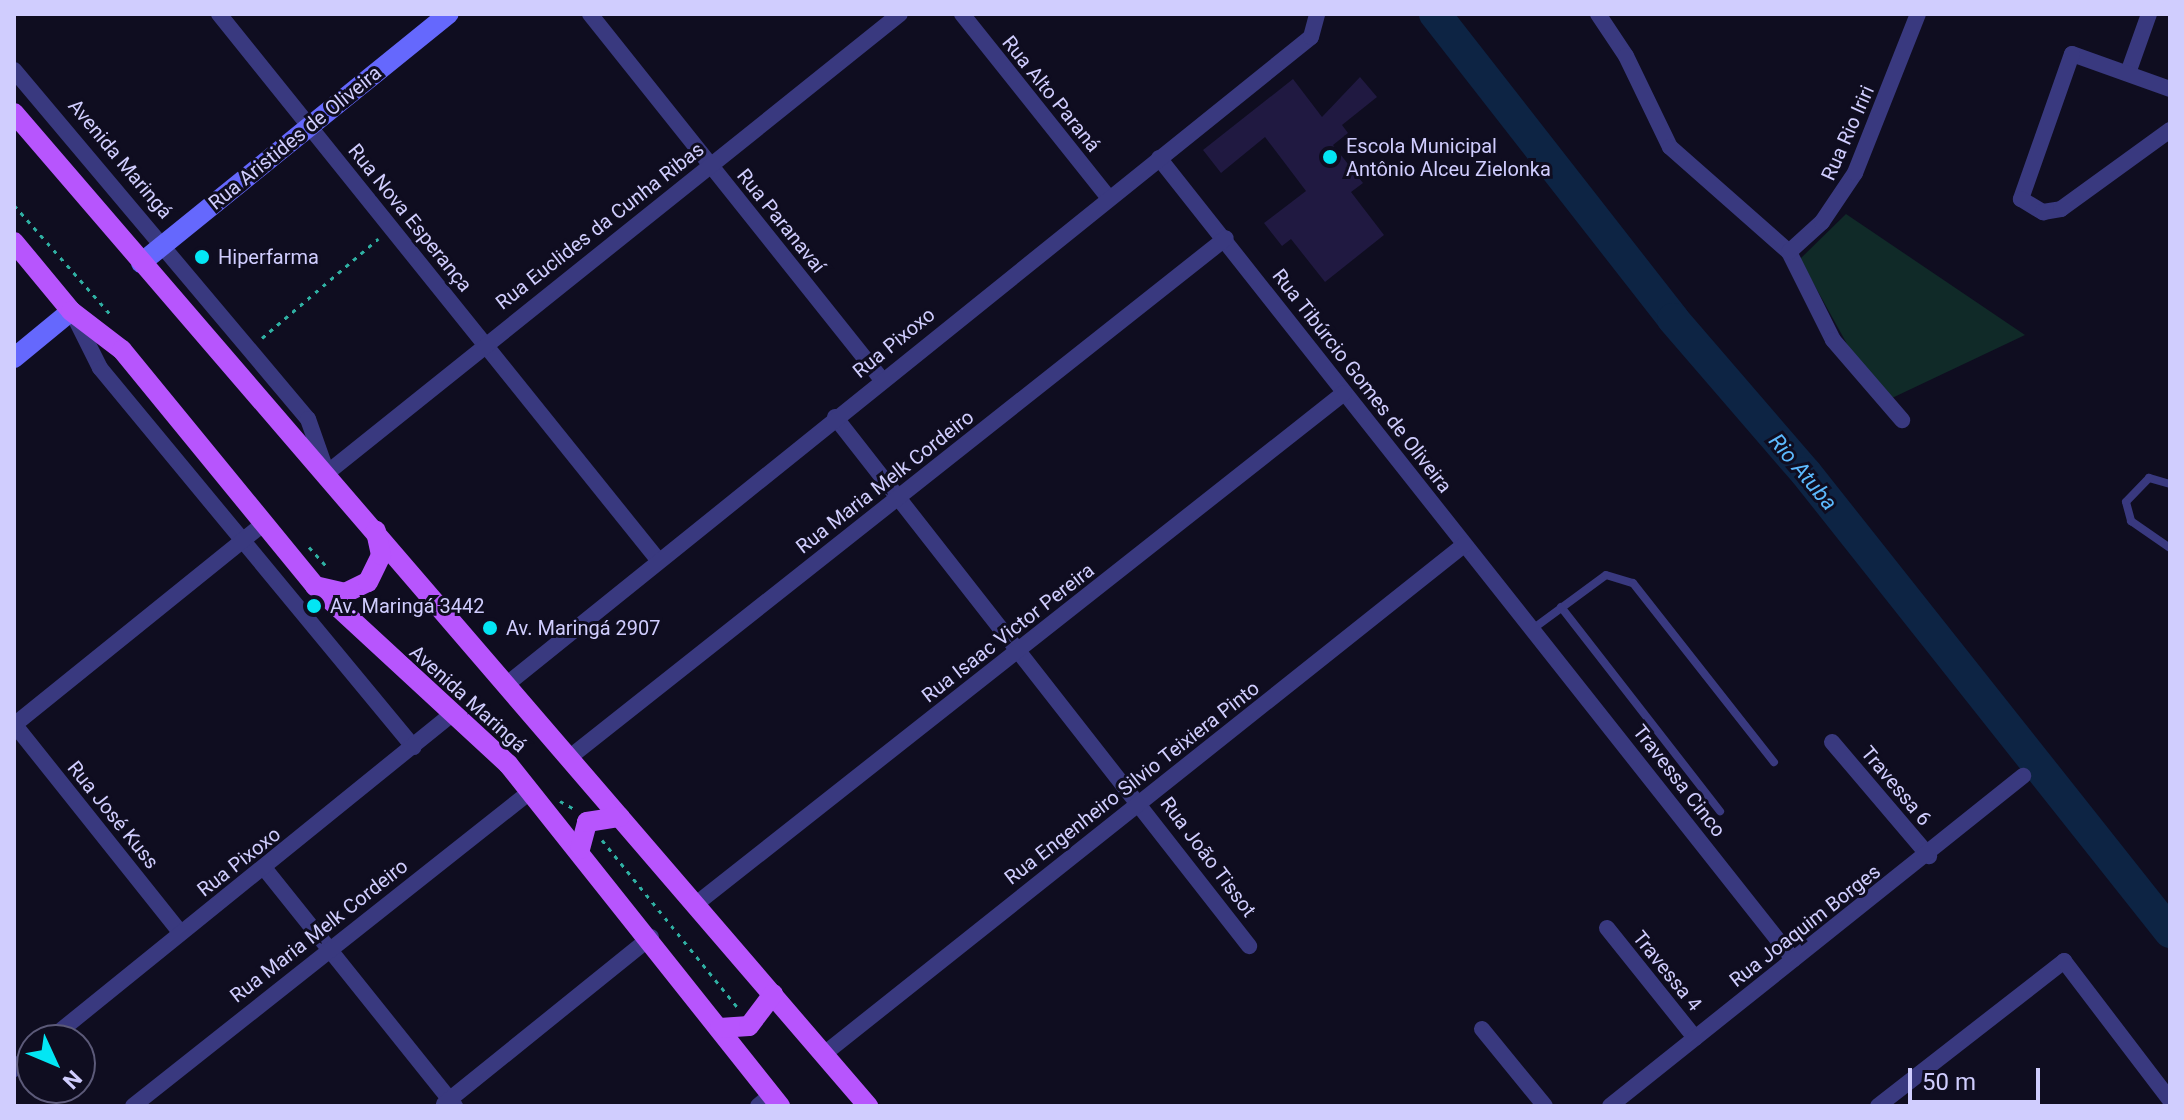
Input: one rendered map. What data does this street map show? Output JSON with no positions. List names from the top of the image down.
{
  "streets": {
    "main road": ["Rua Aristides de Oliveira", "Avenida Maringá"],
    "street": [
      "Rua Alto Paraná",
      "Rua Rio Iriri",
      "Rua Nova Esperança",
      "Rua Paranavaí",
      "Rua Euclides da Cunha Ribas",
      "Rua Pixoxo",
      "Rua Tibúrcio Gomes de Oliveira",
      "Rua Maria Melk Cordeiro",
      "Rua Isaac Victor Pereira",
      "Travessa Cinco",
      "Rua Engenheiro Silvio Teixiera Pinto",
      "Travessa 6",
      "Rua José Kuss",
      "Rua João Tissot",
      "Rua Joaquim Borges",
      "Travessa 4"
    ]
  },
  "crossings": [
    ["Rua Alto Paraná", "Rua Pixoxo"],
    ["Rua Aristides de Oliveira", "Avenida Maringá"],
    ["Rua Aristides de Oliveira", "Rua Nova Esperança"],
    ["Avenida Maringá", "Rua Euclides da Cunha Ribas"],
    ["Avenida Maringá", "Rua Pixoxo"],
    ["Avenida Maringá", "Rua Maria Melk Cordeiro"],
    ["Avenida Maringá", "Rua Isaac Victor Pereira"],
    ["Avenida Maringá", "Rua Engenheiro Silvio Teixiera Pinto"],
    ["Rua Nova Esperança", "Rua Euclides da Cunha Ribas"],
    ["Rua Nova Esperança", "Rua Pixoxo"],
    ["Rua Paranavaí", "Rua Euclides da Cunha Ribas"],
    ["Rua Paranavaí", "Rua Pixoxo"],
    ["Rua Pixoxo", "Rua Tibúrcio Gomes de Oliveira"],
    ["Rua Pixoxo", "Rua José Kuss"],
    ["Rua Pixoxo", "Rua João Tissot"],
    ["Rua Tibúrcio Gomes de Oliveira", "Rua Maria Melk Cordeiro"],
    ["Rua Tibúrcio Gomes de Oliveira", "Rua Isaac Victor Pereira"],
    ["Rua Tibúrcio Gomes de Oliveira", "Travessa Cinco"],
    ["Rua Tibúrcio Gomes de Oliveira", "Rua Engenheiro Silvio Teixiera Pinto"],
    ["Rua Maria Melk Cordeiro", "Rua João Tissot"],
    ["Rua Isaac Victor Pereira", "Rua João Tissot"],
    ["Travessa Cinco", "Rua Joaquim Borges"],
    ["Rua Engenheiro Silvio Teixiera Pinto", "Rua João Tissot"],
    ["Travessa 6", "Rua Joaquim Borges"],
    ["Rua Joaquim Borges", "Travessa 4"]
  ],
  "water": ["Rio Atuba"],
  "places": [
    "Escola Municipal Antônio Alceu Zielonka",
    "Hiperfarma",
    "Av. Maringá 3442",
    "Av. Maringá 2907"
  ],
  "scale_bar": "50 m",
  "north": "bottom right"
}
